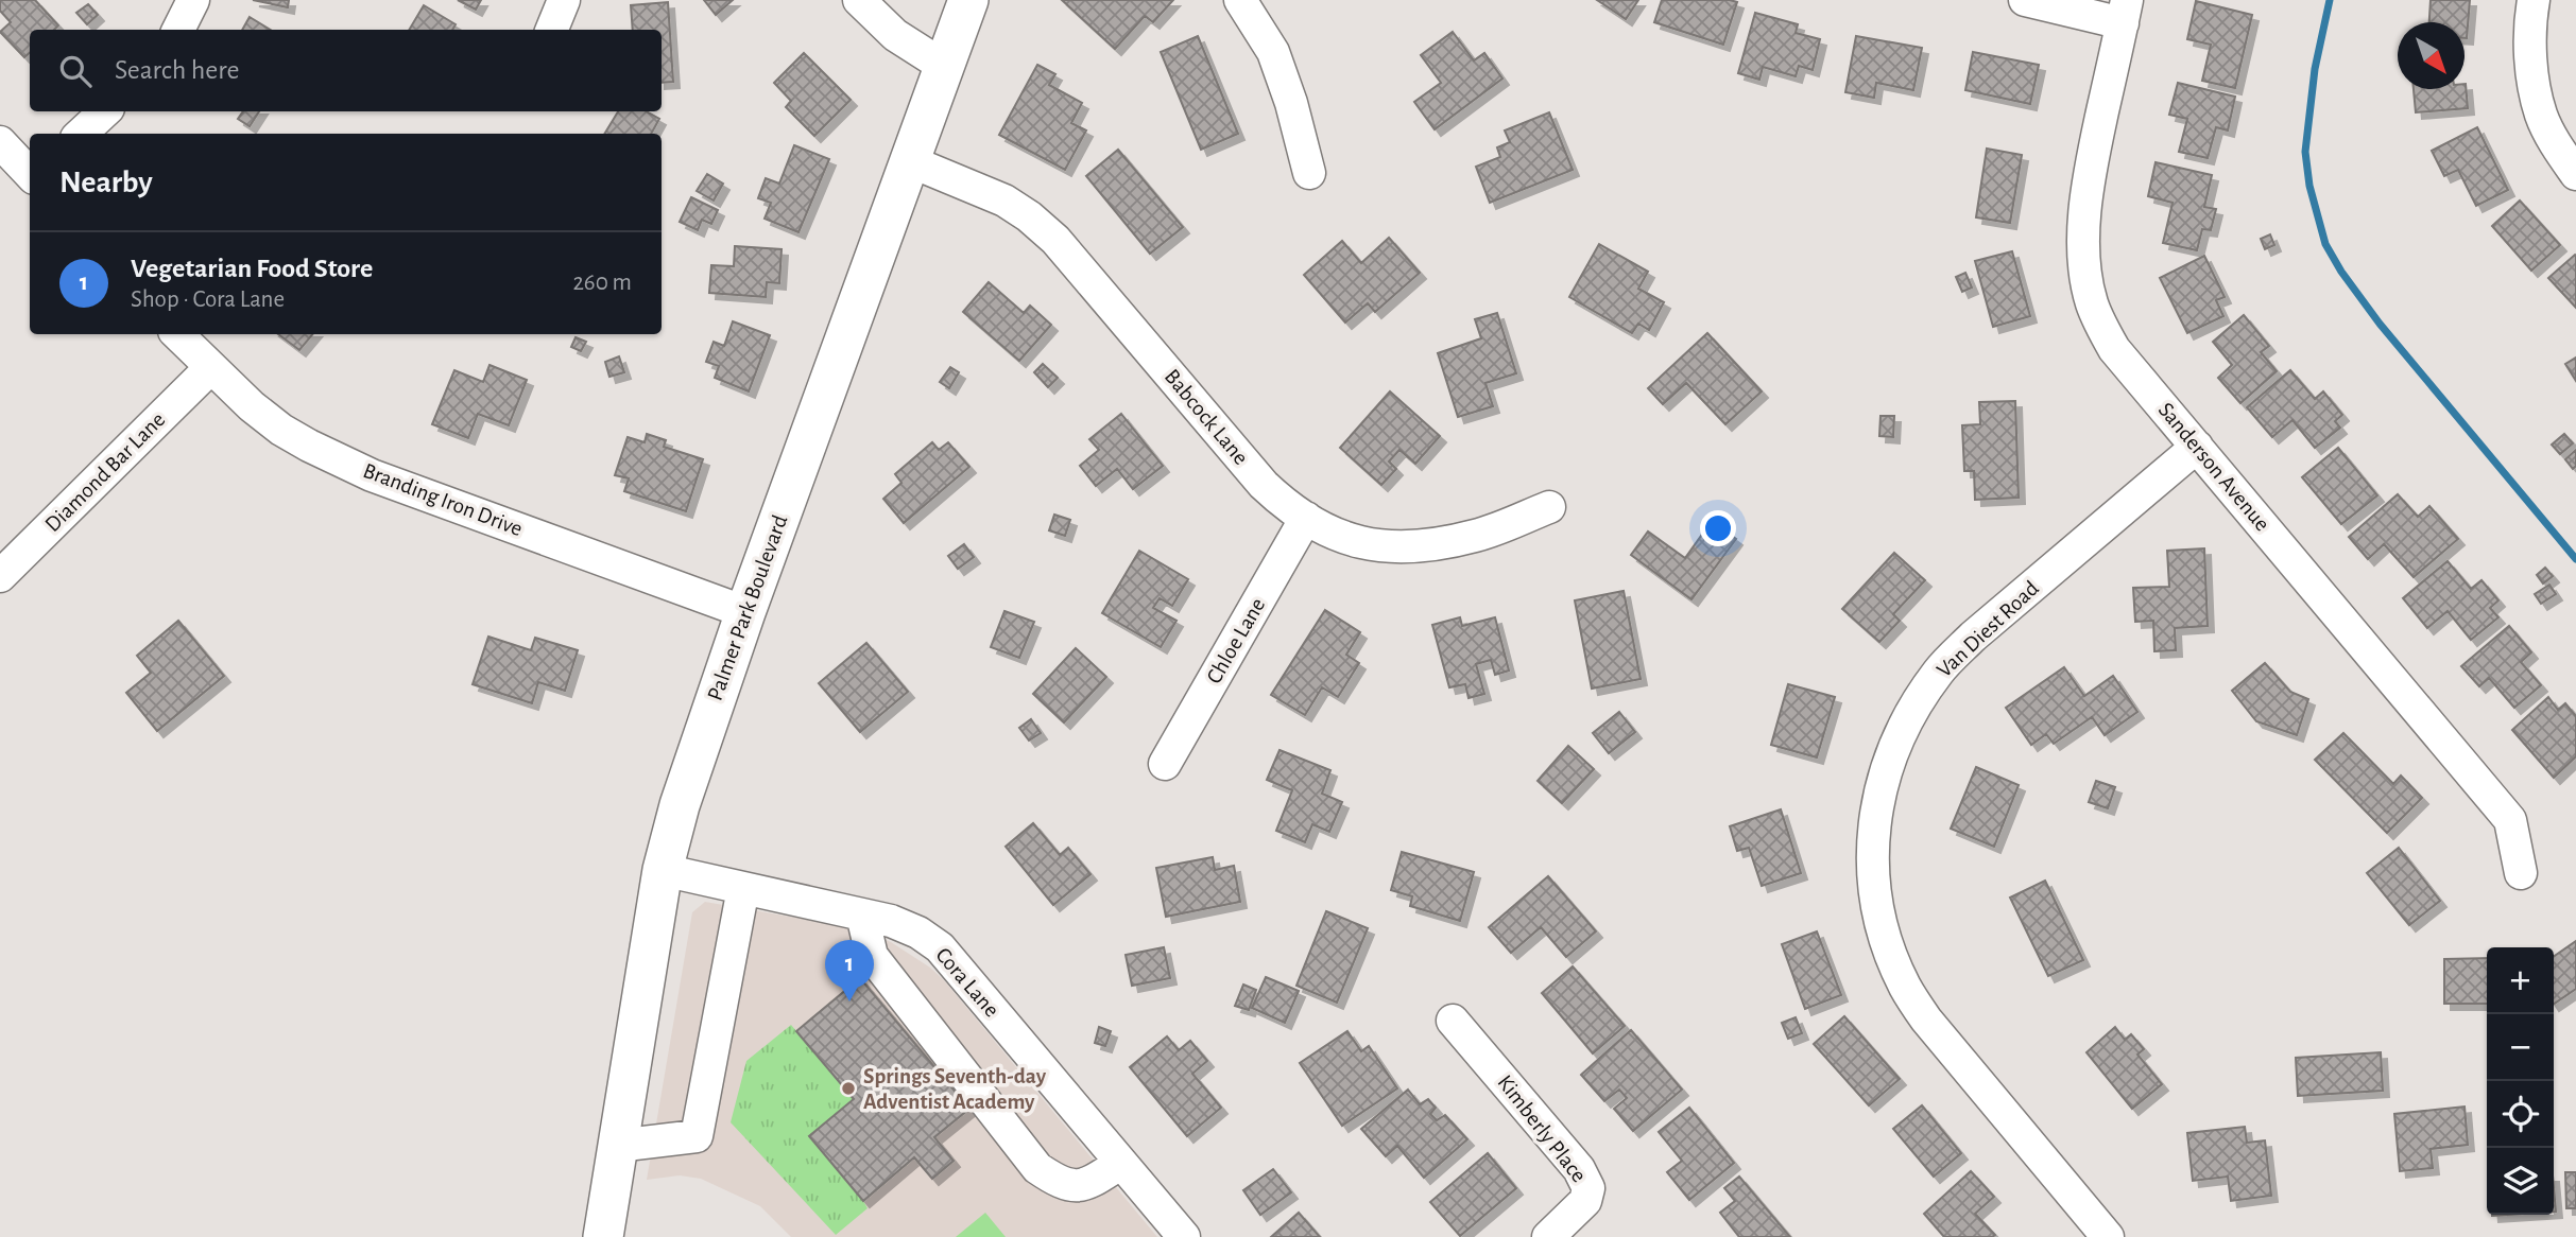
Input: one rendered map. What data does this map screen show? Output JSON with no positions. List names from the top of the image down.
{
  "streets": {
    "main road": ["Palmer Park Boulevard"],
    "street": [
      "Babcock Lane",
      "Sanderson Avenue",
      "Diamond Bar Lane",
      "Branding Iron Drive",
      "Van Diest Road",
      "Chloe Lane",
      "Cora Lane",
      "Kimberly Place"
    ]
  },
  "crossings": [
    ["Babcock Lane", "Palmer Park Boulevard"],
    ["Babcock Lane", "Chloe Lane"],
    ["Sanderson Avenue", "Van Diest Road"],
    ["Diamond Bar Lane", "Branding Iron Drive"],
    ["Branding Iron Drive", "Palmer Park Boulevard"],
    ["Palmer Park Boulevard", "Cora Lane"]
  ],
  "places": ["Springs Seventh-day Adventist Academy"],
  "north": "bottom right",
  "page": {
    "search": "Search here",
    "heading": "Nearby",
    "list": [
      {
        "mark": "1",
        "name": "Vegetarian Food Store",
        "note": "Shop · Cora Lane",
        "value": "260 m"
      }
    ],
    "pins": "1",
    "map_buttons": ["+", "−"]
  }
}
